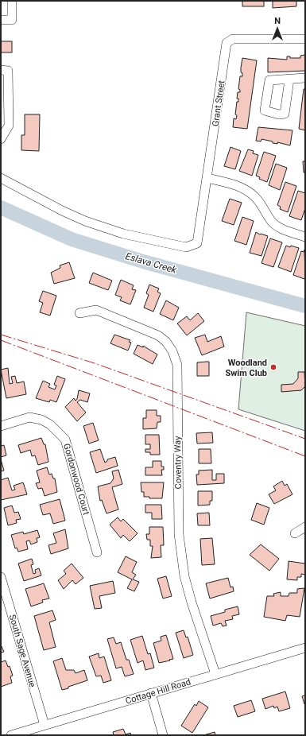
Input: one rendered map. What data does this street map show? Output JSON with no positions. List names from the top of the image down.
{
  "streets": {
    "street": [
      "Grant Street",
      "Coventry Way",
      "Gordonwood Court",
      "South Sage Avenue",
      "Cottage Hill Road"
    ]
  },
  "crossings": [
    ["Coventry Way", "Cottage Hill Road"],
    ["South Sage Avenue", "Cottage Hill Road"]
  ],
  "water": ["Eslava Creek"],
  "places": ["Woodland Swim Club"],
  "north": "top"
}
